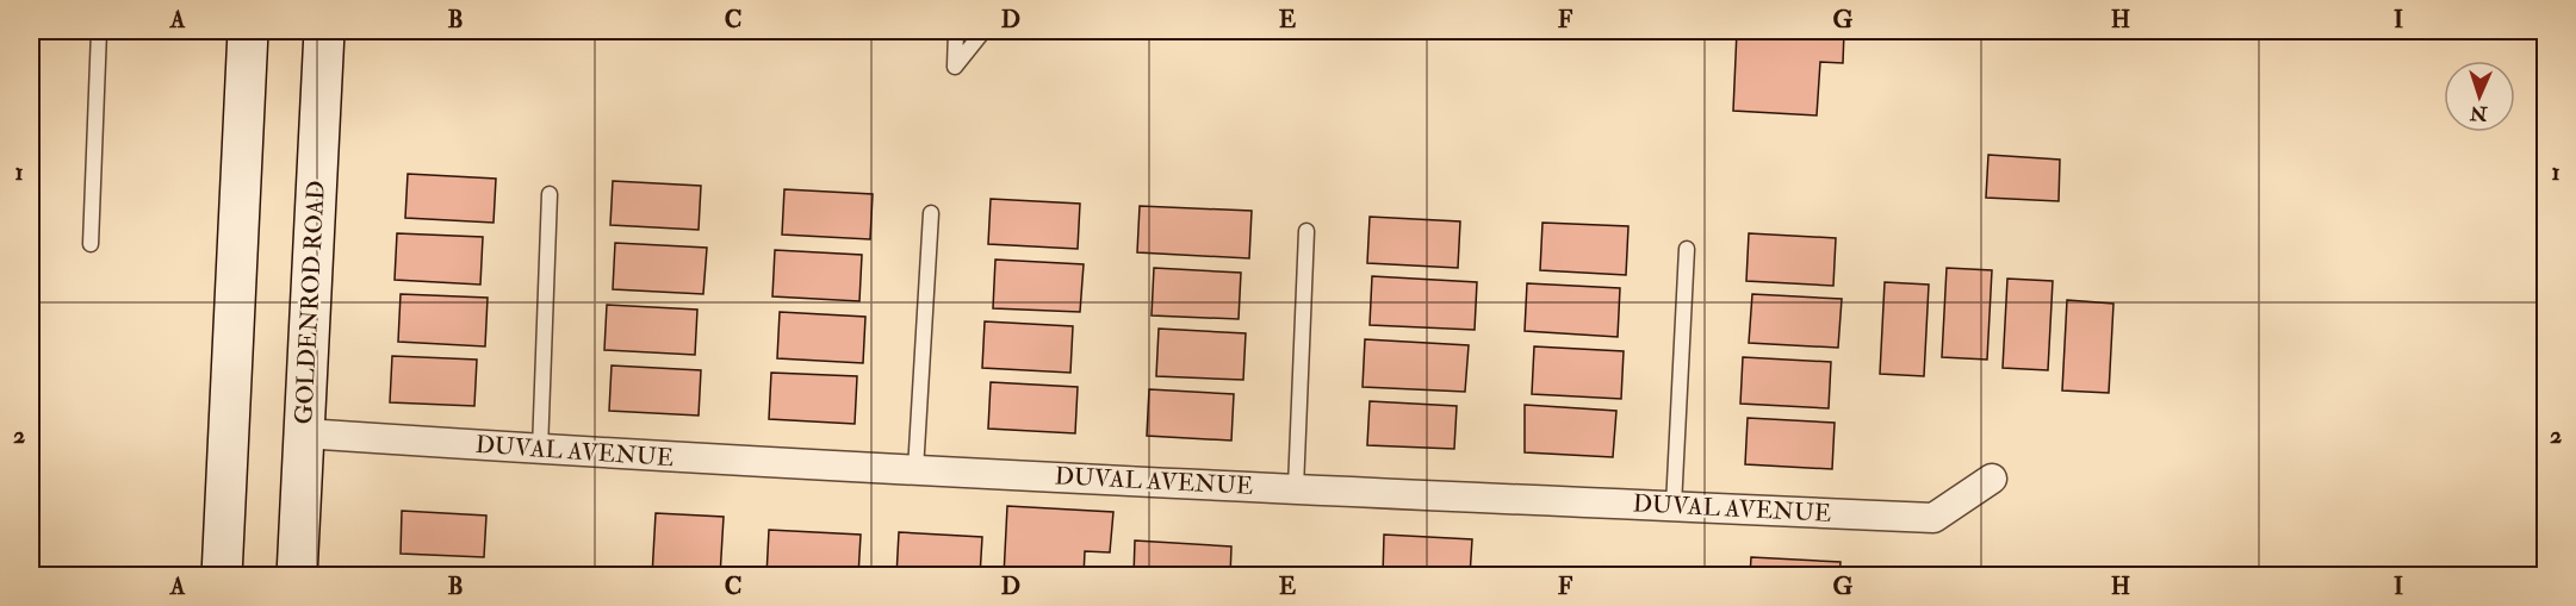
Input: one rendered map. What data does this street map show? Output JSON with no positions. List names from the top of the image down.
{
  "streets": {
    "main road": ["GOLDENROD ROAD"],
    "street": ["DUVAL AVENUE"]
  },
  "crossings": [
    ["GOLDENROD ROAD", "DUVAL AVENUE"]
  ],
  "north": "bottom",
  "grid": {
    "columns": [
      "A",
      "B",
      "C",
      "D",
      "E",
      "F",
      "G",
      "H",
      "I"
    ],
    "rows": ["1", "2"]
  }
}
